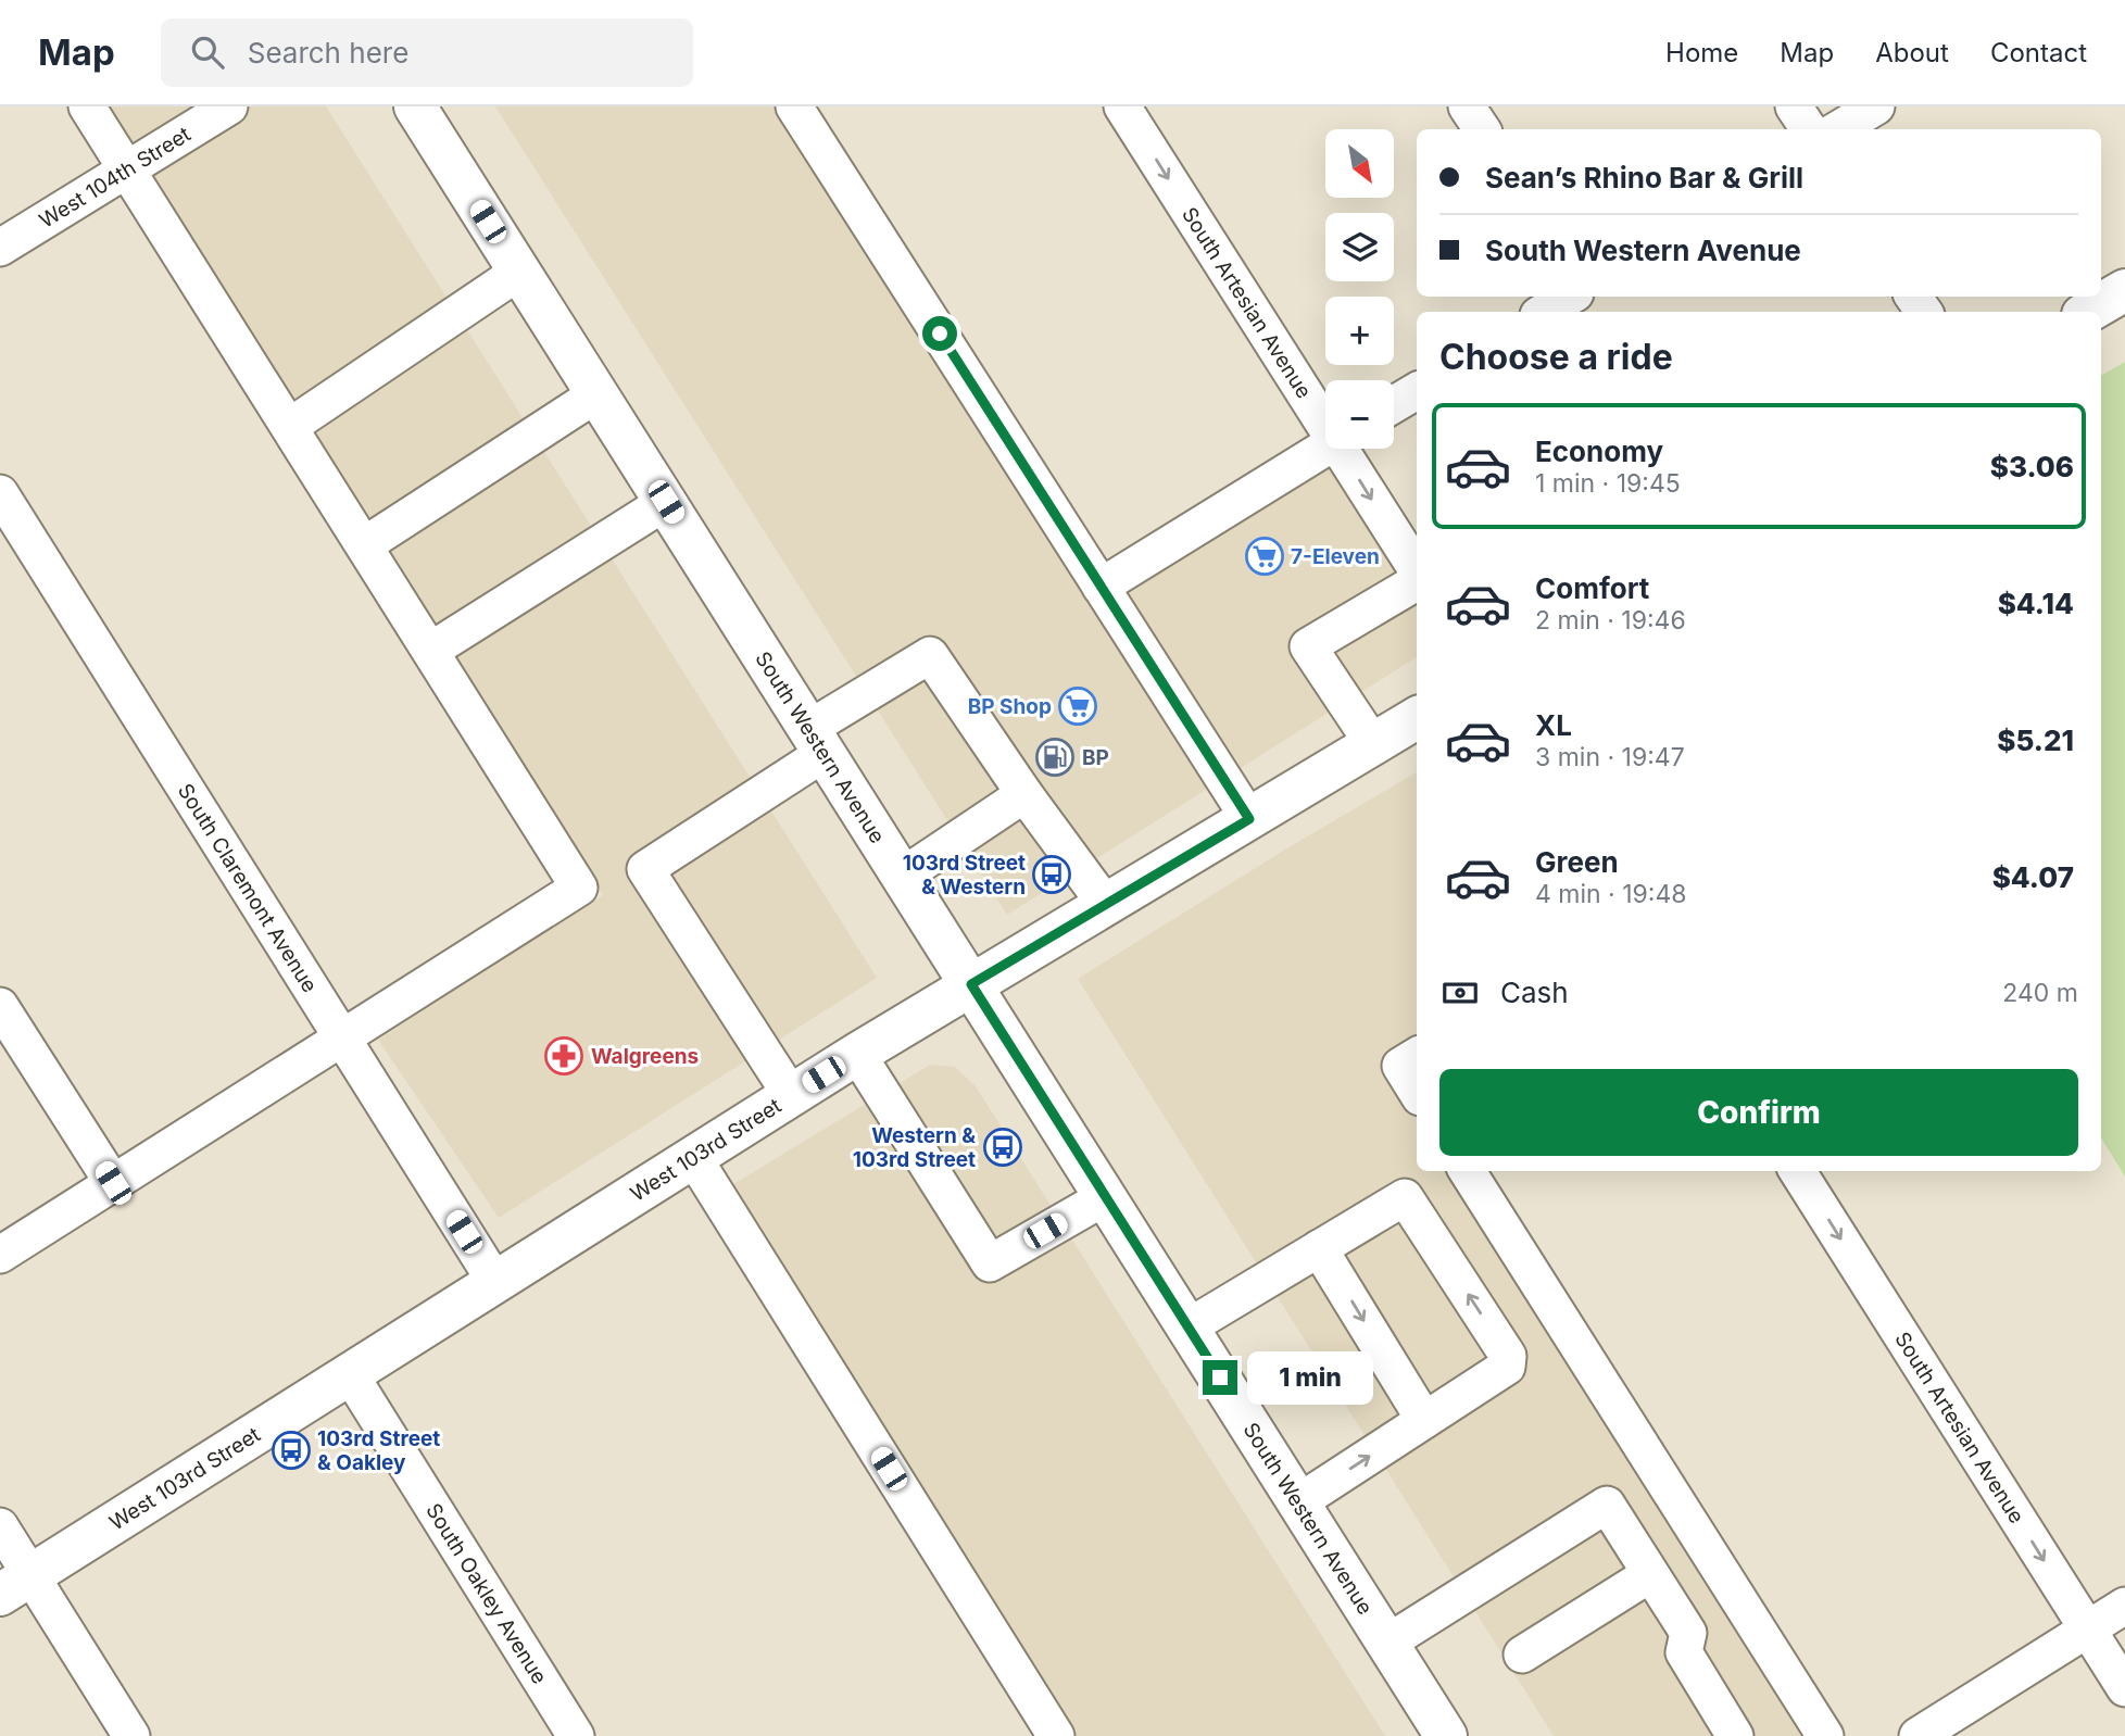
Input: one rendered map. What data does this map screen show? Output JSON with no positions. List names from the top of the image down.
{
  "streets": {
    "main road": ["South Western Avenue", "West 103rd Street"],
    "street": [
      "West 104th Street",
      "South Artesian Avenue",
      "South Claremont Avenue",
      "South Oakley Avenue"
    ]
  },
  "crossings": [
    ["South Western Avenue", "West 103rd Street"],
    ["South Claremont Avenue", "West 103rd Street"],
    ["West 103rd Street", "South Oakley Avenue"]
  ],
  "places": {
    "supermarket": ["7-Eleven", "BP Shop"],
    "fuel station": ["BP"],
    "bus stop": ["103rd Street & Western", "Western & 103rd Street", "103rd Street & Oakley"],
    "pharmacy": ["Walgreens"]
  },
  "north": "bottom right",
  "page": {
    "header": "Map",
    "search": "Search here",
    "nav": [
      "Home",
      "Map",
      "About",
      "Contact"
    ],
    "map_buttons": ["+", "−"],
    "banner": ["Sean’s Rhino Bar & Grill", "South Western Avenue"],
    "heading": "Choose a ride",
    "list": [
      {
        "name": "Economy",
        "note": "1 min · 19:45",
        "value": "$3.06"
      },
      {
        "name": "Comfort",
        "note": "2 min · 19:46",
        "value": "$4.14"
      },
      {
        "name": "XL",
        "note": "3 min · 19:47",
        "value": "$5.21"
      },
      {
        "name": "Green",
        "note": "4 min · 19:48",
        "value": "$4.07"
      }
    ],
    "pay": ["Cash", "240 m"],
    "buttons": "Confirm",
    "bubble": "1 min"
  }
}
